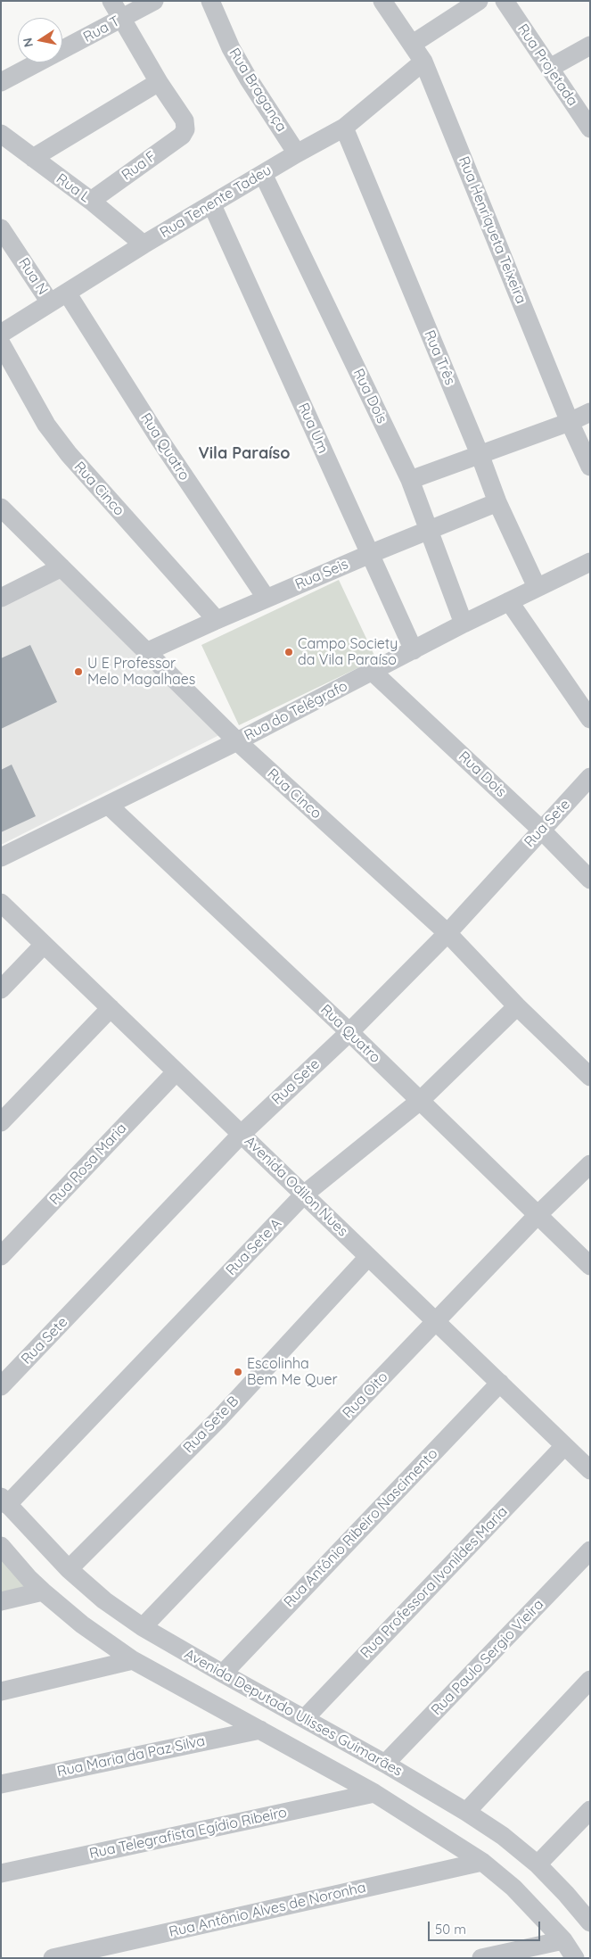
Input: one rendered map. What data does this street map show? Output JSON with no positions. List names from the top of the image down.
{
  "streets": {
    "street": [
      "Rua T",
      "Rua Projetada",
      "Rua Bragança",
      "Rua F",
      "Rua L",
      "Rua Tenente Tadeu",
      "Rua Henriqueta Teixeira",
      "Rua N",
      "Rua Três",
      "Rua Dois",
      "Rua Um",
      "Rua Quatro",
      "Rua Cinco",
      "Rua Seis",
      "Rua do Telégrafo",
      "Rua Sete",
      "Rua Rosa Maria",
      "Avenida Odilon Nues",
      "Rua Sete A",
      "Rua Oito",
      "Rua Sete B",
      "Rua Antônio Ribeiro Nascimento",
      "Rua Professora Ivonildes Maria",
      "Rua Paulo Sergio Vieira",
      "Avenida Deputado Ulisses Guimarães",
      "Rua Maria da Paz Silva",
      "Rua Telegrafista Egídio Ribeiro",
      "Rua Antônio Alves de Noronha"
    ]
  },
  "crossings": [
    ["Rua Bragança", "Rua Tenente Tadeu"],
    ["Rua F", "Rua L"],
    ["Rua L", "Rua Tenente Tadeu"],
    ["Rua Tenente Tadeu", "Rua Henriqueta Teixeira"],
    ["Rua Tenente Tadeu", "Rua N"],
    ["Rua Tenente Tadeu", "Rua Três"],
    ["Rua Tenente Tadeu", "Rua Dois"],
    ["Rua Tenente Tadeu", "Rua Um"],
    ["Rua Tenente Tadeu", "Rua Quatro"],
    ["Rua Três", "Rua Seis"],
    ["Rua Três", "Rua do Telégrafo"],
    ["Rua Dois", "Rua Seis"],
    ["Rua Dois", "Rua do Telégrafo"],
    ["Rua Dois", "Rua Sete"],
    ["Rua Um", "Rua Seis"],
    ["Rua Um", "Rua do Telégrafo"],
    ["Rua Quatro", "Rua Seis"],
    ["Rua Quatro", "Rua do Telégrafo"],
    ["Rua Quatro", "Rua Sete"],
    ["Rua Quatro", "Rua Sete A"],
    ["Rua Quatro", "Rua Oito"],
    ["Rua Cinco", "Rua Seis"],
    ["Rua Cinco", "Rua do Telégrafo"],
    ["Rua Cinco", "Rua Sete"],
    ["Rua Cinco", "Rua Sete A"],
    ["Rua Sete", "Avenida Odilon Nues"],
    ["Rua Rosa Maria", "Avenida Odilon Nues"],
    ["Avenida Odilon Nues", "Rua Sete A"],
    ["Avenida Odilon Nues", "Rua Oito"],
    ["Avenida Odilon Nues", "Rua Sete B"],
    ["Avenida Odilon Nues", "Rua Antônio Ribeiro Nascimento"],
    ["Avenida Odilon Nues", "Rua Professora Ivonildes Maria"],
    ["Rua Sete A", "Avenida Deputado Ulisses Guimarães"],
    ["Rua Oito", "Avenida Deputado Ulisses Guimarães"],
    ["Rua Sete B", "Avenida Deputado Ulisses Guimarães"],
    ["Rua Antônio Ribeiro Nascimento", "Avenida Deputado Ulisses Guimarães"],
    ["Rua Professora Ivonildes Maria", "Avenida Deputado Ulisses Guimarães"],
    ["Rua Paulo Sergio Vieira", "Avenida Deputado Ulisses Guimarães"],
    ["Avenida Deputado Ulisses Guimarães", "Rua Maria da Paz Silva"],
    ["Avenida Deputado Ulisses Guimarães", "Rua Telegrafista Egídio Ribeiro"],
    ["Avenida Deputado Ulisses Guimarães", "Rua Antônio Alves de Noronha"]
  ],
  "districts": ["Vila Paraíso"],
  "places": ["Campo Society da Vila Paraíso", "U E Professor Melo Magalhaes", "Escolinha Bem Me Quer"],
  "scale_bar": "50 m",
  "north": "left"
}
